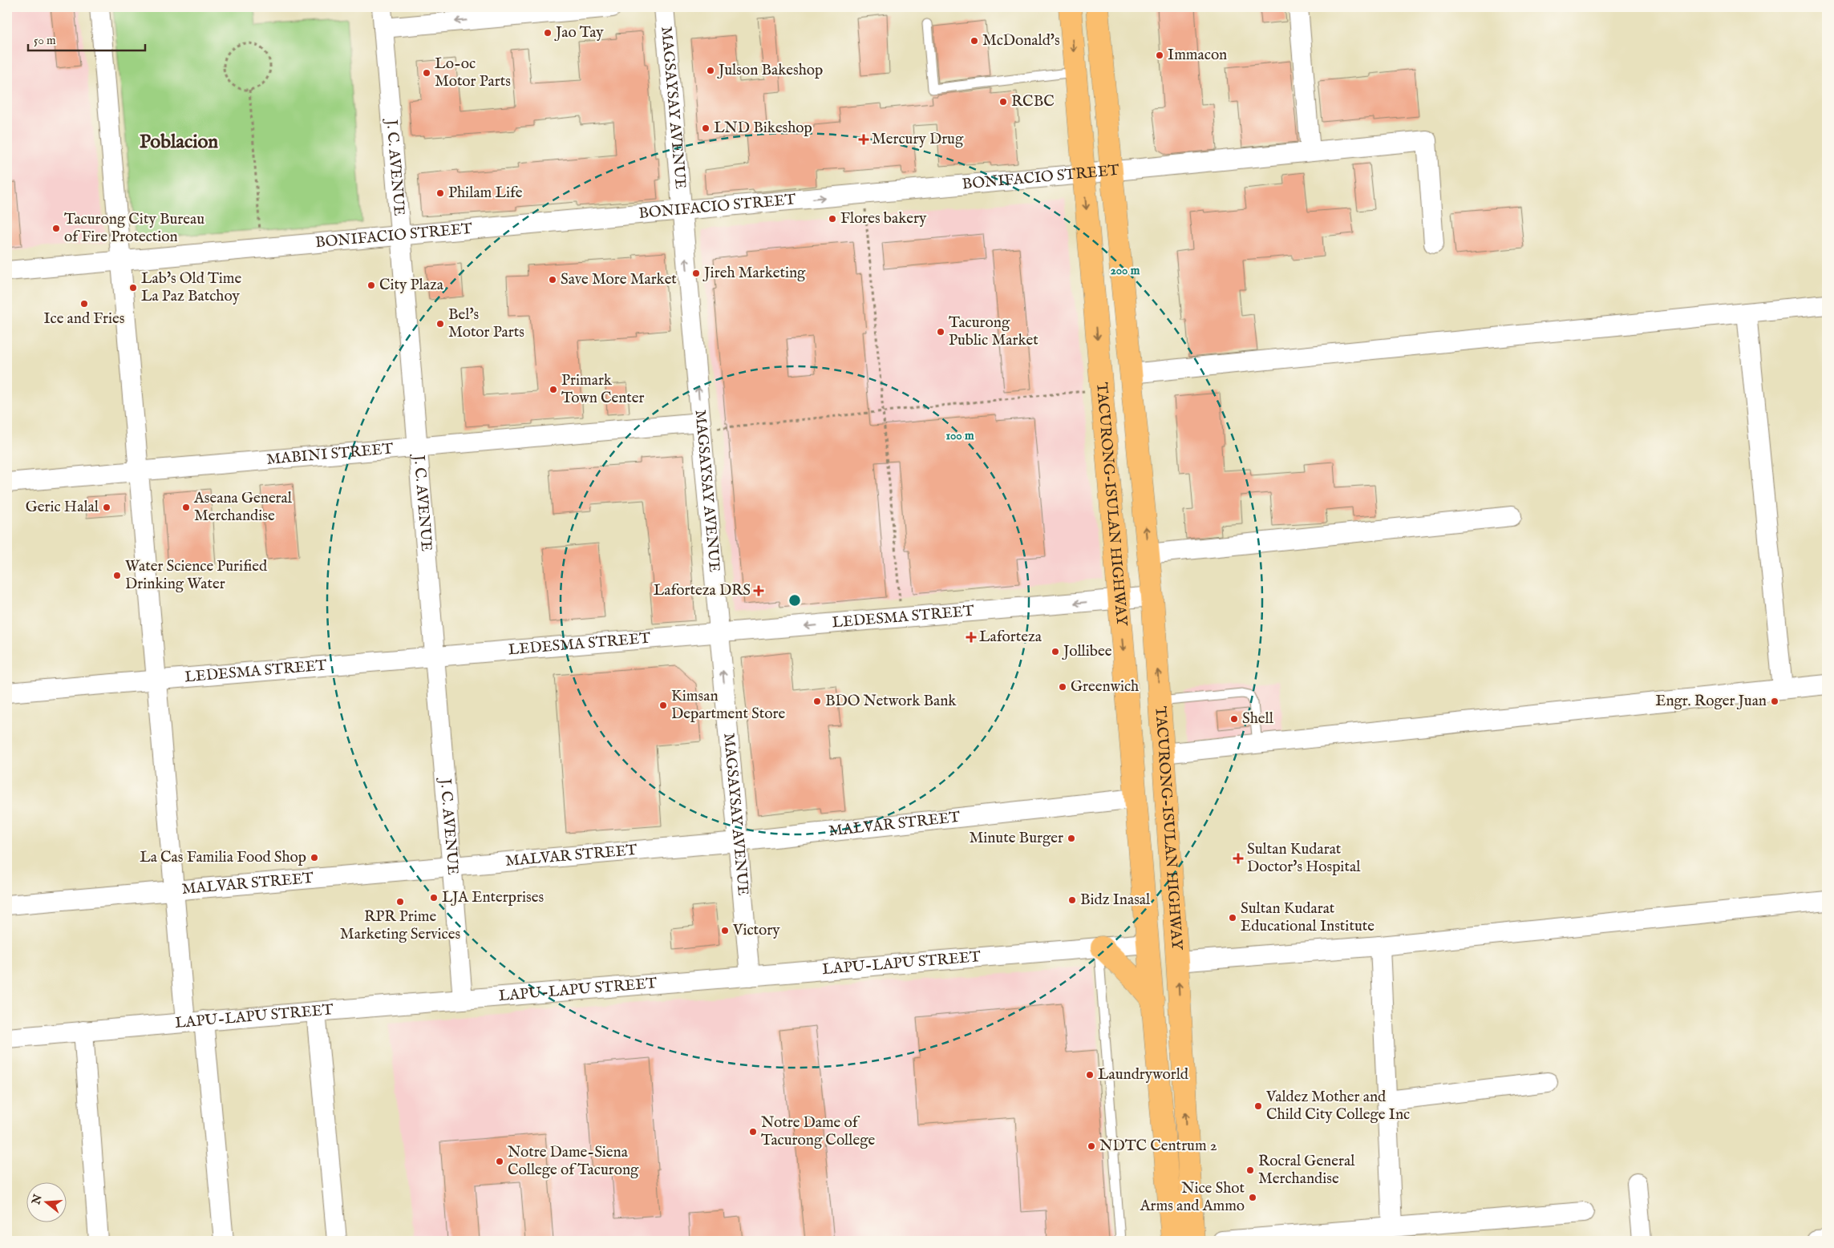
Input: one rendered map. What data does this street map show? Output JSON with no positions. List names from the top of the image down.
{
  "streets": {
    "highway": ["TACURONG-ISULAN HIGHWAY"],
    "street": [
      "MAGSAYSAY AVENUE",
      "J. C. AVENUE",
      "BONIFACIO STREET",
      "MABINI STREET",
      "LEDESMA STREET",
      "MALVAR STREET",
      "LAPU-LAPU STREET"
    ]
  },
  "crossings": [
    ["MAGSAYSAY AVENUE", "BONIFACIO STREET"],
    ["MAGSAYSAY AVENUE", "MABINI STREET"],
    ["MAGSAYSAY AVENUE", "LEDESMA STREET"],
    ["MAGSAYSAY AVENUE", "MALVAR STREET"],
    ["MAGSAYSAY AVENUE", "LAPU-LAPU STREET"],
    ["J. C. AVENUE", "BONIFACIO STREET"],
    ["J. C. AVENUE", "MABINI STREET"],
    ["J. C. AVENUE", "LEDESMA STREET"],
    ["J. C. AVENUE", "MALVAR STREET"],
    ["J. C. AVENUE", "LAPU-LAPU STREET"],
    ["BONIFACIO STREET", "TACURONG-ISULAN HIGHWAY"],
    ["TACURONG-ISULAN HIGHWAY", "LEDESMA STREET"],
    ["TACURONG-ISULAN HIGHWAY", "MALVAR STREET"],
    ["TACURONG-ISULAN HIGHWAY", "LAPU-LAPU STREET"]
  ],
  "one_way": ["MAGSAYSAY AVENUE"],
  "districts": ["Poblacion"],
  "places": {
    "other": [
      "Jao Tay",
      "McDonald's",
      "Immacon",
      "Julson Bakeshop",
      "Lo-oc Motor Parts",
      "RCBC",
      "LND Bikeshop",
      "Philam Life",
      "Flores bakery",
      "Tacurong City Bureau of Fire Protection",
      "Jireh Marketing",
      "Save More Market",
      "City Plaza",
      "Lab's Old Time La Paz Batchoy",
      "Ice and Fries",
      "Bel's Motor Parts",
      "Tacurong Public Market",
      "Primark Town Center",
      "Geric Halal",
      "Aseana General Merchandise",
      "Water Science Purified Drinking Water",
      "Jollibee",
      "Greenwich",
      "BDO Network Bank",
      "Engr. Roger Juan",
      "Kimsan Department Store",
      "Shell",
      "Minute Burger",
      "La Cas Familia Food Shop",
      "LJA Enterprises",
      "Bidz Inasal",
      "RPR Prime Marketing Services",
      "Sultan Kudarat Educational Institute",
      "Victory",
      "Laundryworld",
      "Valdez Mother and Child City College Inc",
      "Notre Dame of Tacurong College",
      "NDTC Centrum 2",
      "Notre Dame-Siena College of Tacurong",
      "Rocral General Merchandise",
      "Nice Shot Arms and Ammo"
    ],
    "health": [
      "Mercury Drug",
      "Laforteza DRS",
      "Laforteza",
      "Sultan Kudarat Doctor's Hospital"
    ]
  },
  "scale_bar": "50 m",
  "north": "left",
  "rings": ["200 m", "100 m"]
}
